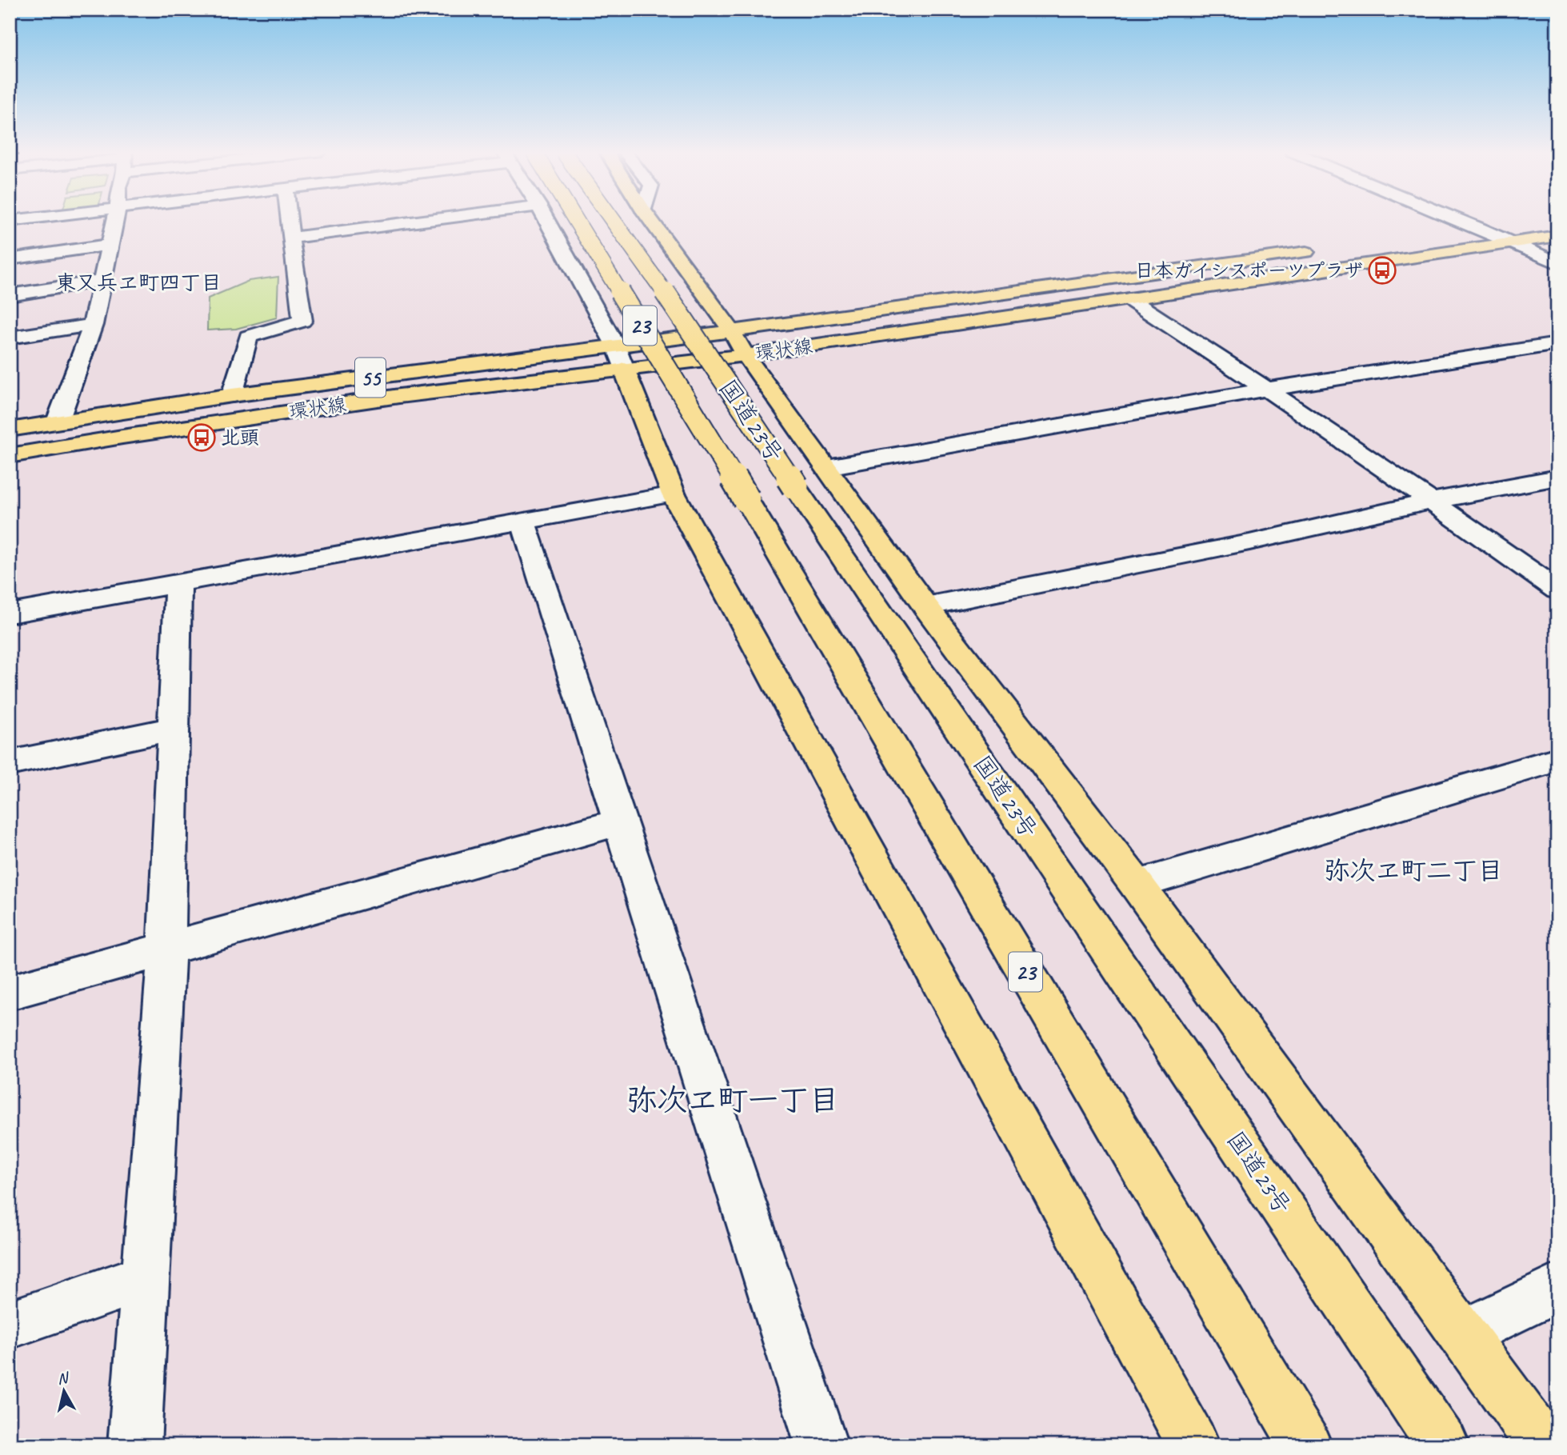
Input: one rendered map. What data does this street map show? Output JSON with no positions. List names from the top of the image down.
{
  "streets": {
    "main road": [
      "23",
      "環状線",
      "55",
      "国道23号"
    ]
  },
  "districts": ["東又兵ヱ町四丁目", "弥次ヱ町二丁目", "弥次ヱ町一丁目"],
  "places": {
    "bus stop": ["日本ガイシスポーツプラザ", "北頭"]
  },
  "north": "top"
}
